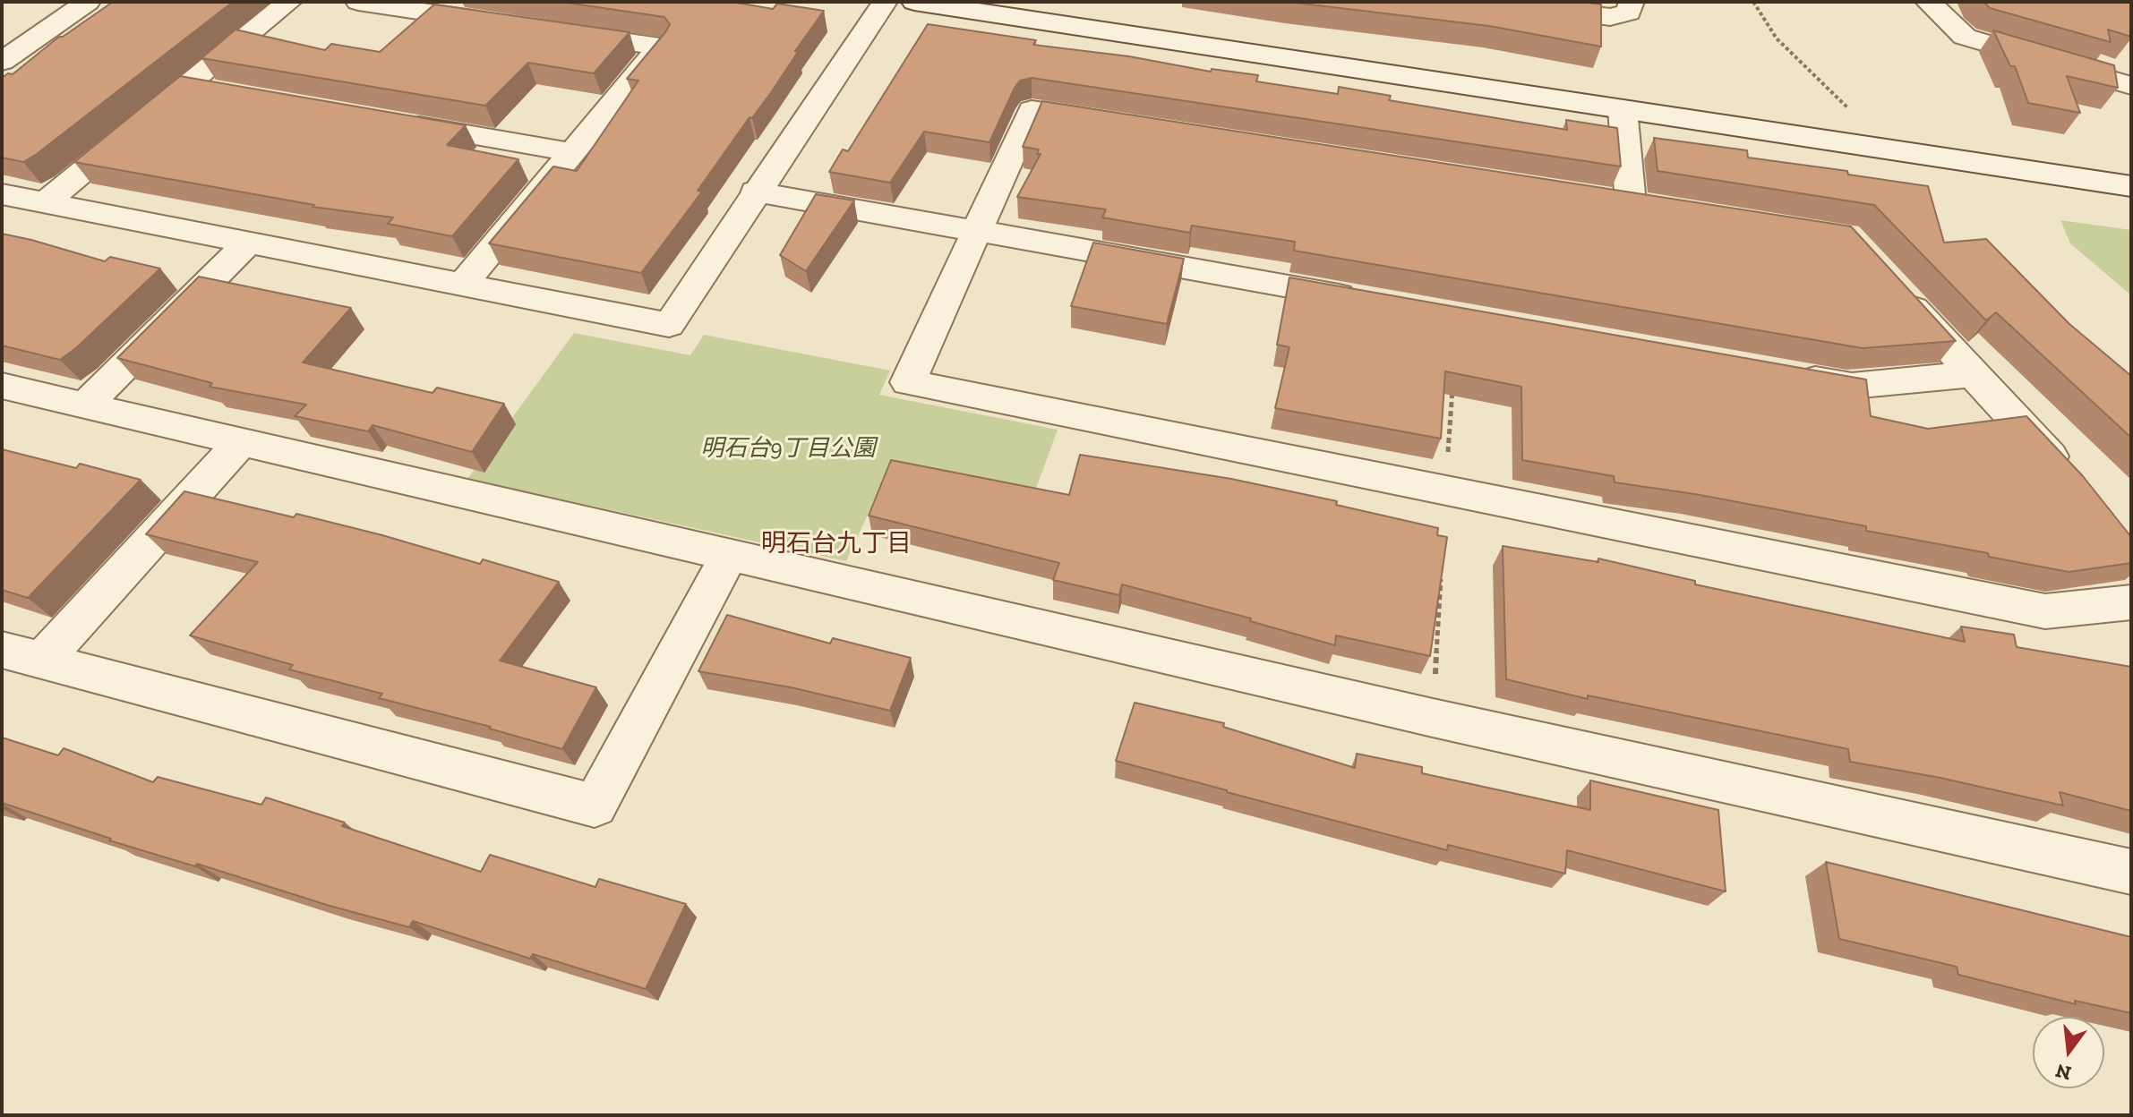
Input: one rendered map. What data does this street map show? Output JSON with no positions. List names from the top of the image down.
{
  "districts": ["明石台九丁目"],
  "parks": ["明石台9丁目公園"],
  "north": "bottom"
}
